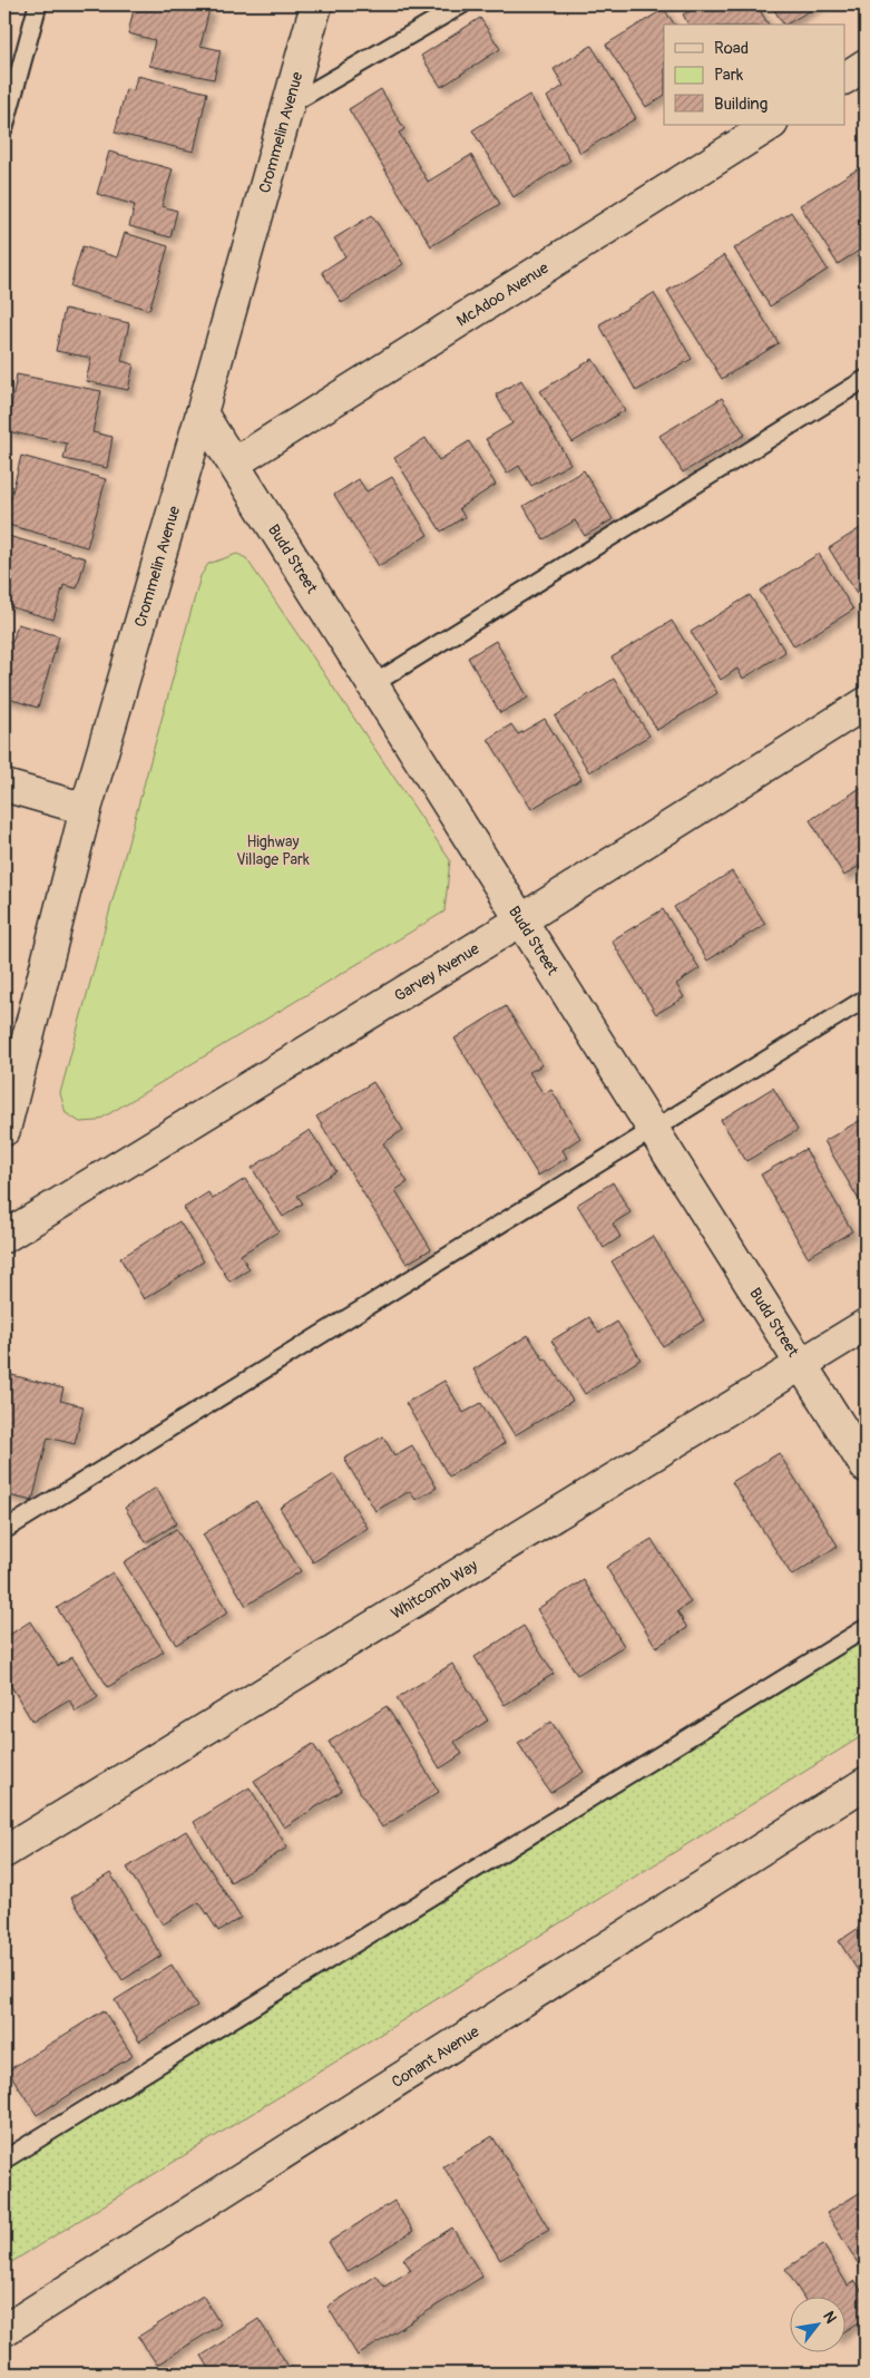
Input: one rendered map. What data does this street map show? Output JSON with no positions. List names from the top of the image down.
{
  "streets": {
    "street": [
      "Crommelin Avenue",
      "McAdoo Avenue",
      "Budd Street",
      "Garvey Avenue",
      "Whitcomb Way",
      "Conant Avenue"
    ]
  },
  "crossings": [
    ["Crommelin Avenue", "Budd Street"],
    ["McAdoo Avenue", "Budd Street"],
    ["Budd Street", "Garvey Avenue"],
    ["Budd Street", "Whitcomb Way"]
  ],
  "parks": ["Highway Village Park"],
  "legend": ["Road", "Park", "Building"],
  "north": "top right"
}
